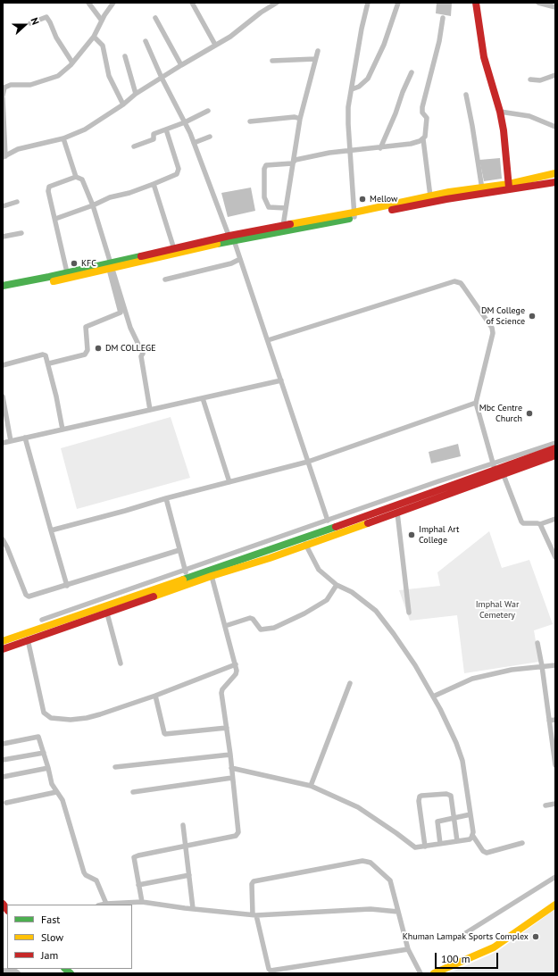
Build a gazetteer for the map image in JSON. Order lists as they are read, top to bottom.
{
  "parks": ["Imphal War Cemetery"],
  "places": [
    "Mellow",
    "KFC",
    "DM College of Science",
    "DM COLLEGE",
    "Mbc Centre Church",
    "Imphal Art College",
    "Khuman Lampak Sports Complex"
  ],
  "legend": ["Fast", "Slow", "Jam"],
  "scale_bar": "100 m",
  "north": "right"
}
